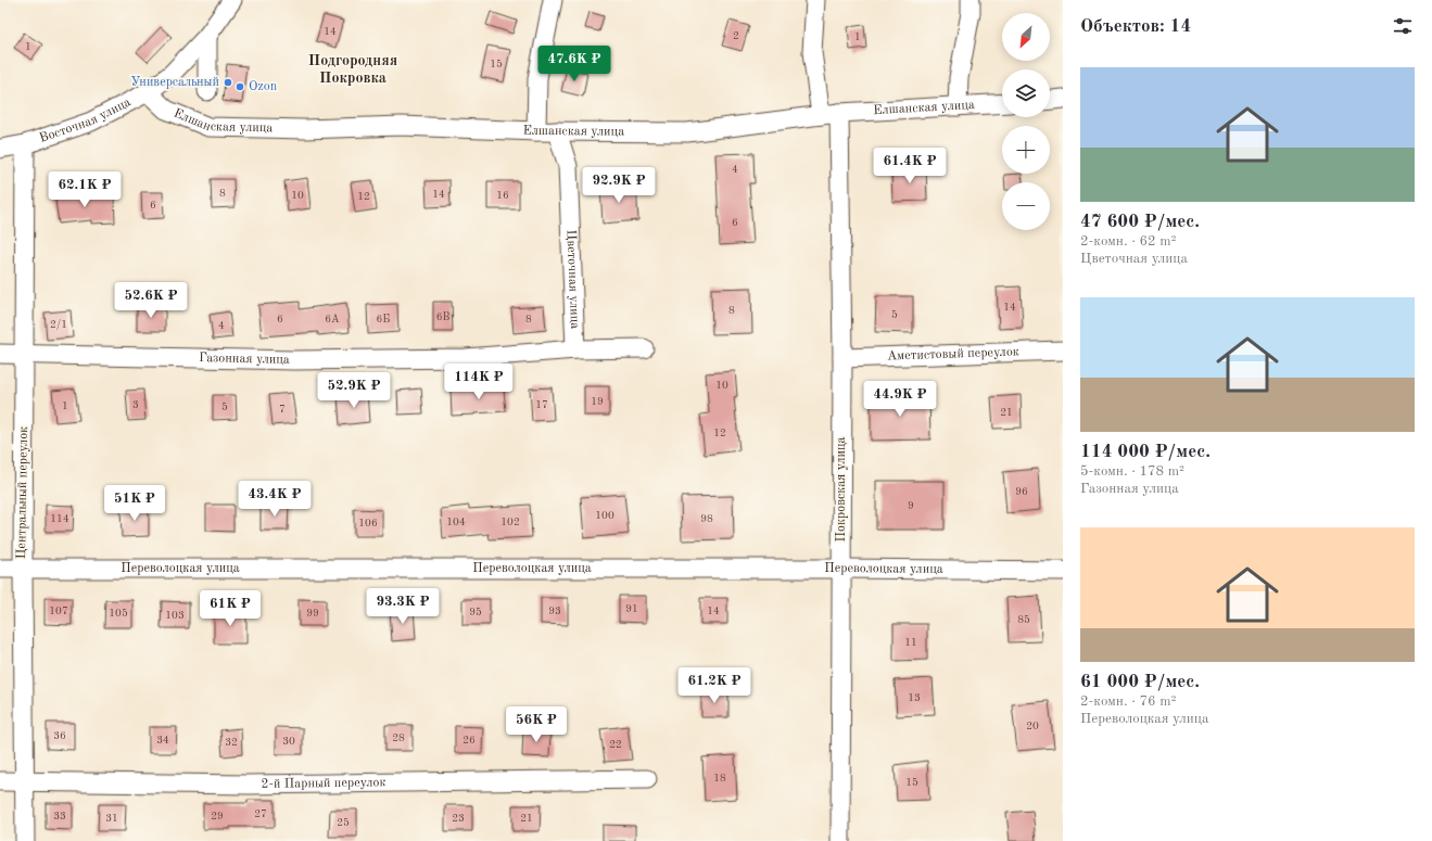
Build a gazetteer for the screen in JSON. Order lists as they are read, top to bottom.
{
  "streets": {
    "street": [
      "Елшанская улица",
      "Восточная улица",
      "Цветочная улица",
      "Аметистовый переулок",
      "Газонная улица",
      "Покровская улица",
      "Центральный переулок",
      "Переволоцкая улица",
      "2-й Парный переулок"
    ]
  },
  "crossings": [
    ["Елшанская улица", "Восточная улица"],
    ["Елшанская улица", "Цветочная улица"],
    ["Елшанская улица", "Покровская улица"],
    ["Восточная улица", "Центральный переулок"],
    ["Цветочная улица", "Газонная улица"],
    ["Аметистовый переулок", "Покровская улица"],
    ["Газонная улица", "Центральный переулок"],
    ["Покровская улица", "Переволоцкая улица"],
    ["Центральный переулок", "Переволоцкая улица"],
    ["Центральный переулок", "2-й Парный переулок"]
  ],
  "districts": ["Подгородняя Покровка"],
  "places": ["Универсальный", "Ozon"],
  "house_numbers": [
    "14",
    "2",
    "1",
    "1",
    "15",
    "4",
    "8",
    "14",
    "10",
    "16",
    "12",
    "6",
    "6",
    "14",
    "8",
    "5",
    "6В",
    "6",
    "6А",
    "6Б",
    "8",
    "2/1",
    "4",
    "10",
    "19",
    "3",
    "17",
    "1",
    "5",
    "7",
    "21",
    "12",
    "96",
    "9",
    "100",
    "114",
    "98",
    "104",
    "102",
    "106",
    "91",
    "107",
    "93",
    "14",
    "95",
    "105",
    "99",
    "103",
    "85",
    "11",
    "13",
    "20",
    "36",
    "28",
    "34",
    "26",
    "30",
    "32",
    "22",
    "18",
    "15",
    "27",
    "33",
    "29",
    "31",
    "23",
    "21",
    "25"
  ],
  "north": "bottom left",
  "page": {
    "heading": "Объектов: 14",
    "map_buttons": ["+", "−"],
    "price": [
      "47.6K ₽",
      "61.4K ₽",
      "92.9K ₽",
      "62.1K ₽",
      "52.6K ₽",
      "114K ₽",
      "52.9K ₽",
      "44.9K ₽",
      "43.4K ₽",
      "51K ₽",
      "93.3K ₽",
      "61K ₽",
      "61.2K ₽",
      "56K ₽"
    ],
    "list": [
      {
        "name": "47 600 ₽/мес.",
        "note": "2-комн. · 62 m² · Цветочная улица"
      },
      {
        "name": "114 000 ₽/мес.",
        "note": "5-комн. · 178 m² · Газонная улица"
      },
      {
        "name": "61 000 ₽/мес.",
        "note": "2-комн. · 76 m² · Переволоцкая улица"
      }
    ]
  }
}
